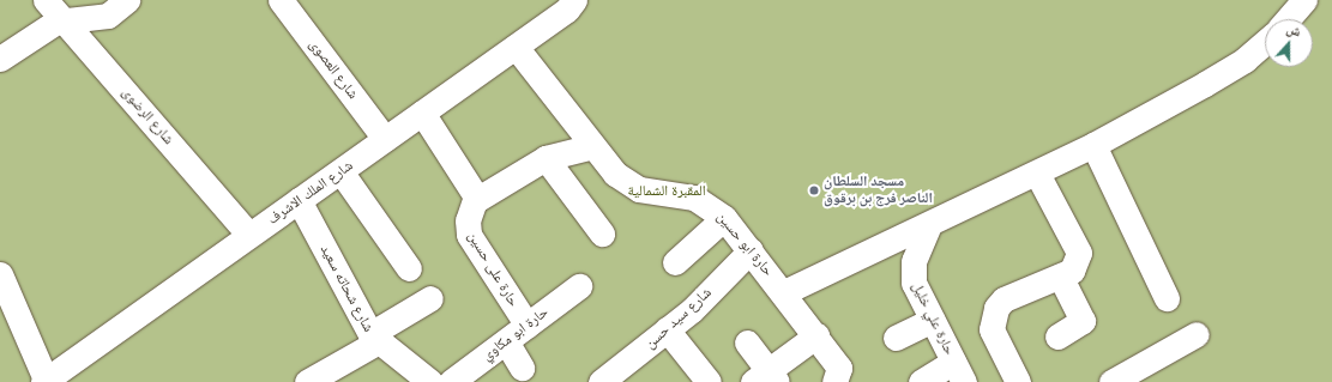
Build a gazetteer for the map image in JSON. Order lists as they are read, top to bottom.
{
  "streets": {
    "street": [
      "شارع العصوى",
      "شارع الرضوى",
      "شارع الملك الاشرف",
      "حارة ابو حسين",
      "حارة على حسين",
      "شارع شحاته سعيد",
      "شارع سيد حسن",
      "حارة علي خليل",
      "حارة ابو مكاوي"
    ]
  },
  "crossings": [
    ["شارع العصوى", "شارع الملك الاشرف"],
    ["شارع الرضوى", "شارع الملك الاشرف"],
    ["شارع الملك الاشرف", "حارة ابو حسين"],
    ["شارع الملك الاشرف", "شارع شحاته سعيد"],
    ["حارة ابو حسين", "شارع سيد حسن"],
    ["حارة على حسين", "حارة ابو مكاوي"]
  ],
  "parks": ["المقبرة الشمالية"],
  "places": ["مسجد السلطان الناصر فرج بن برقوق"],
  "north": "top"
}
